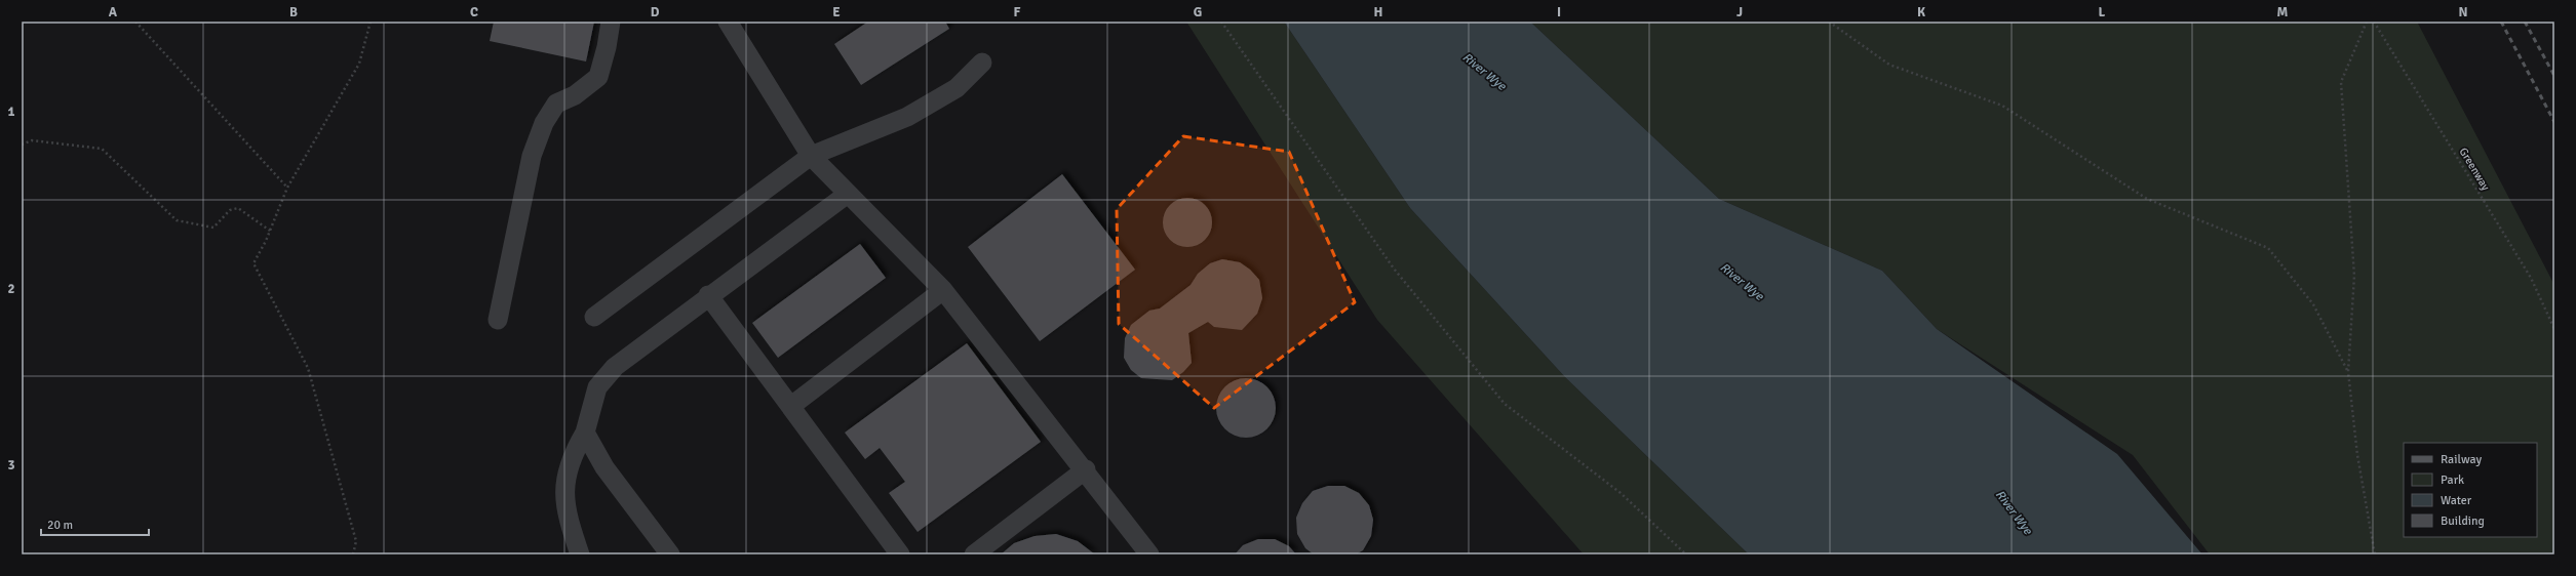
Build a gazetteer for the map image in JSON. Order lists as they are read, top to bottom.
{
  "streets": {
    "path": ["Greenway"]
  },
  "water": ["River Wye"],
  "legend": [
    "Railway",
    "Park",
    "Water",
    "Building"
  ],
  "scale_bar": "20 m",
  "grid": {
    "columns": [
      "A",
      "B",
      "C",
      "D",
      "E",
      "F",
      "G",
      "H",
      "I",
      "J",
      "K",
      "L",
      "M",
      "N"
    ],
    "rows": ["1", "2", "3"]
  }
}
